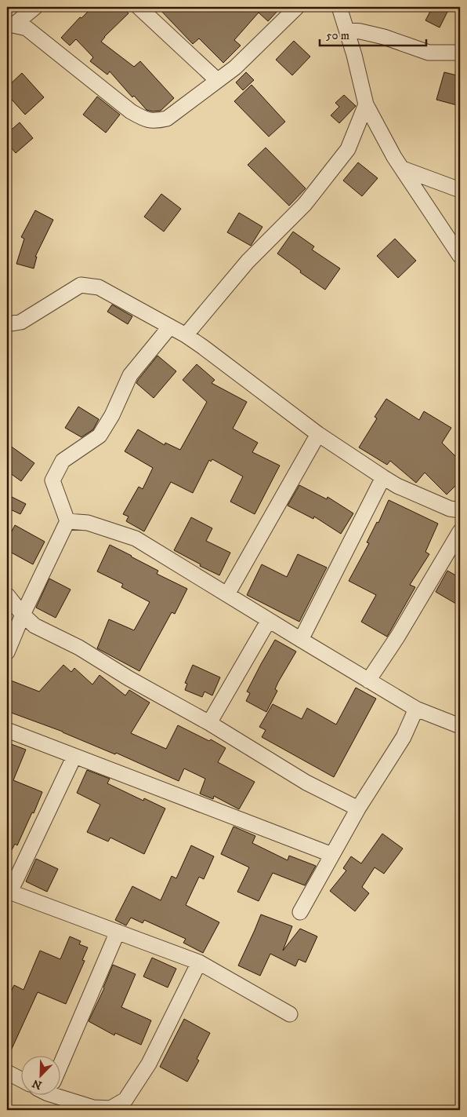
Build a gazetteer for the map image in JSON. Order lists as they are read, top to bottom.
{
  "scale_bar": "50 m",
  "north": "bottom left"
}
